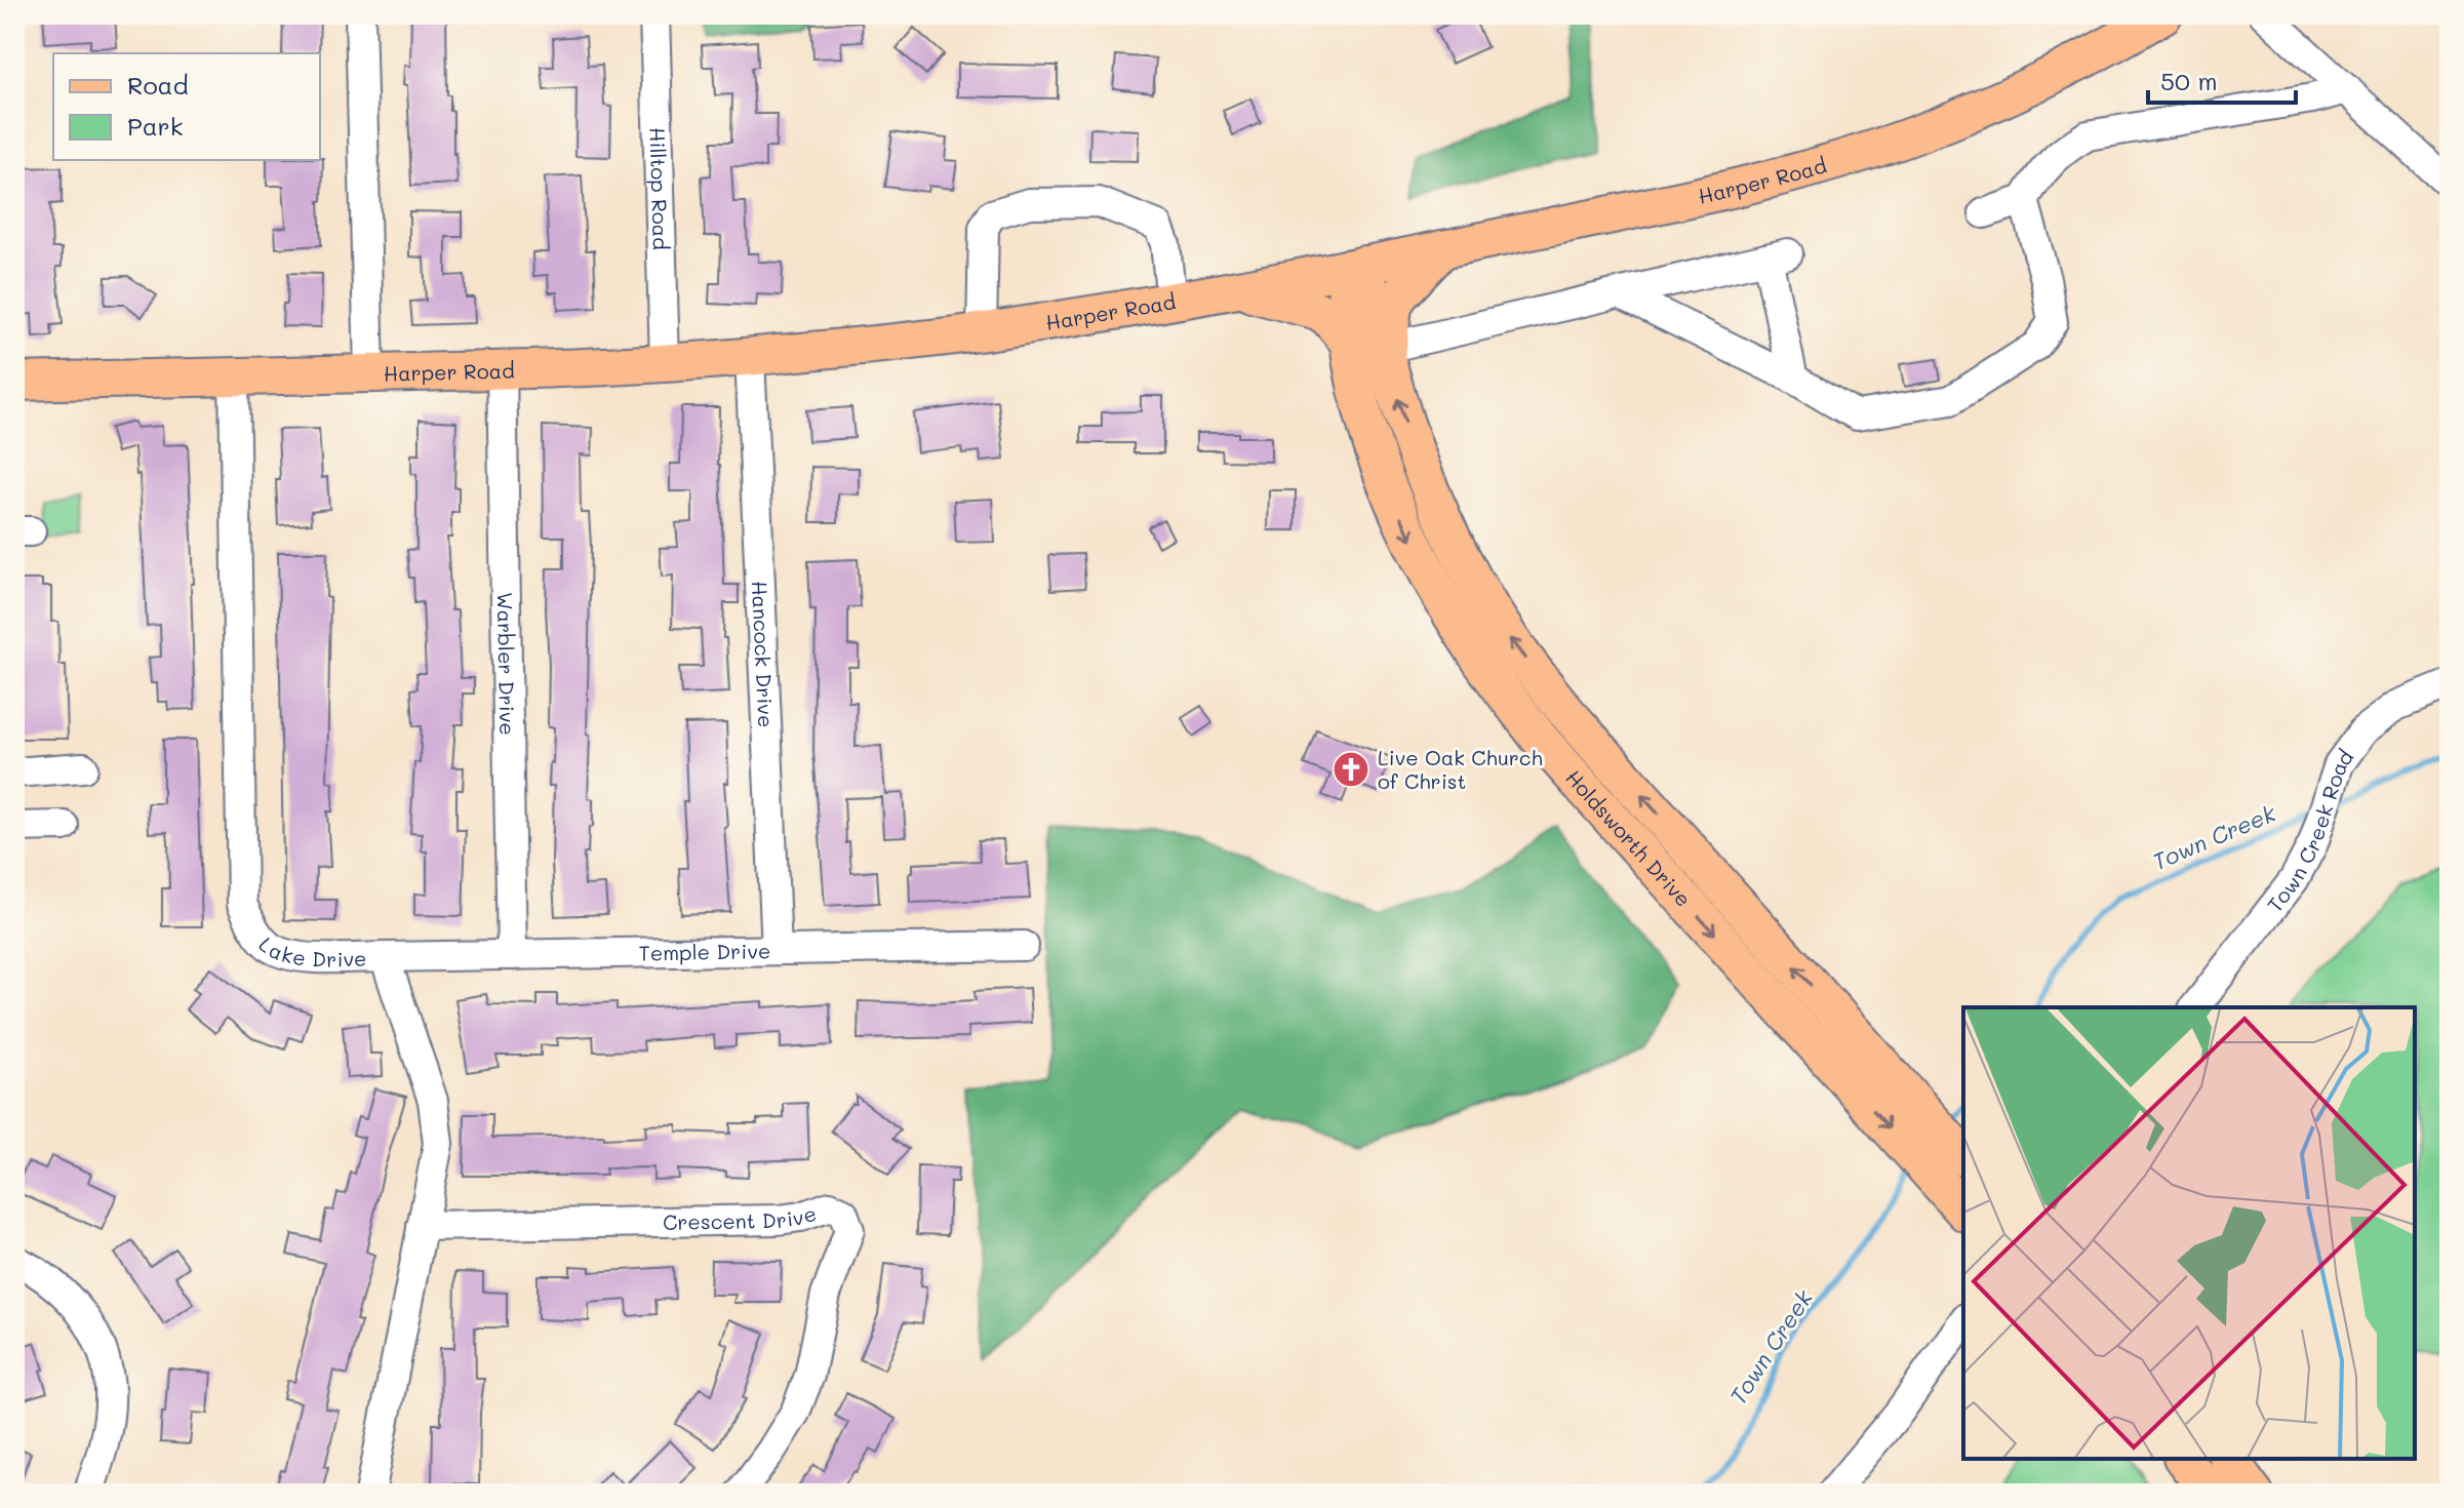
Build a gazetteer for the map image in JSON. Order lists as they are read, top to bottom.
{
  "streets": {
    "main road": ["Harper Road", "Holdsworth Drive"],
    "street": [
      "Hilltop Road",
      "Hancock Drive",
      "Warbler Drive",
      "Town Creek Road",
      "Lake Drive",
      "Temple Drive",
      "Crescent Drive"
    ]
  },
  "crossings": [
    ["Harper Road", "Hilltop Road"],
    ["Harper Road", "Hancock Drive"],
    ["Harper Road", "Warbler Drive"],
    ["Harper Road", "Holdsworth Drive"],
    ["Harper Road", "Lake Drive"],
    ["Hancock Drive", "Temple Drive"],
    ["Warbler Drive", "Temple Drive"],
    ["Lake Drive", "Temple Drive"],
    ["Lake Drive", "Crescent Drive"]
  ],
  "water": ["Town Creek"],
  "places": {
    "church": ["Live Oak Church of Christ"]
  },
  "legend": ["Road", "Park"],
  "scale_bar": "50 m"
}
